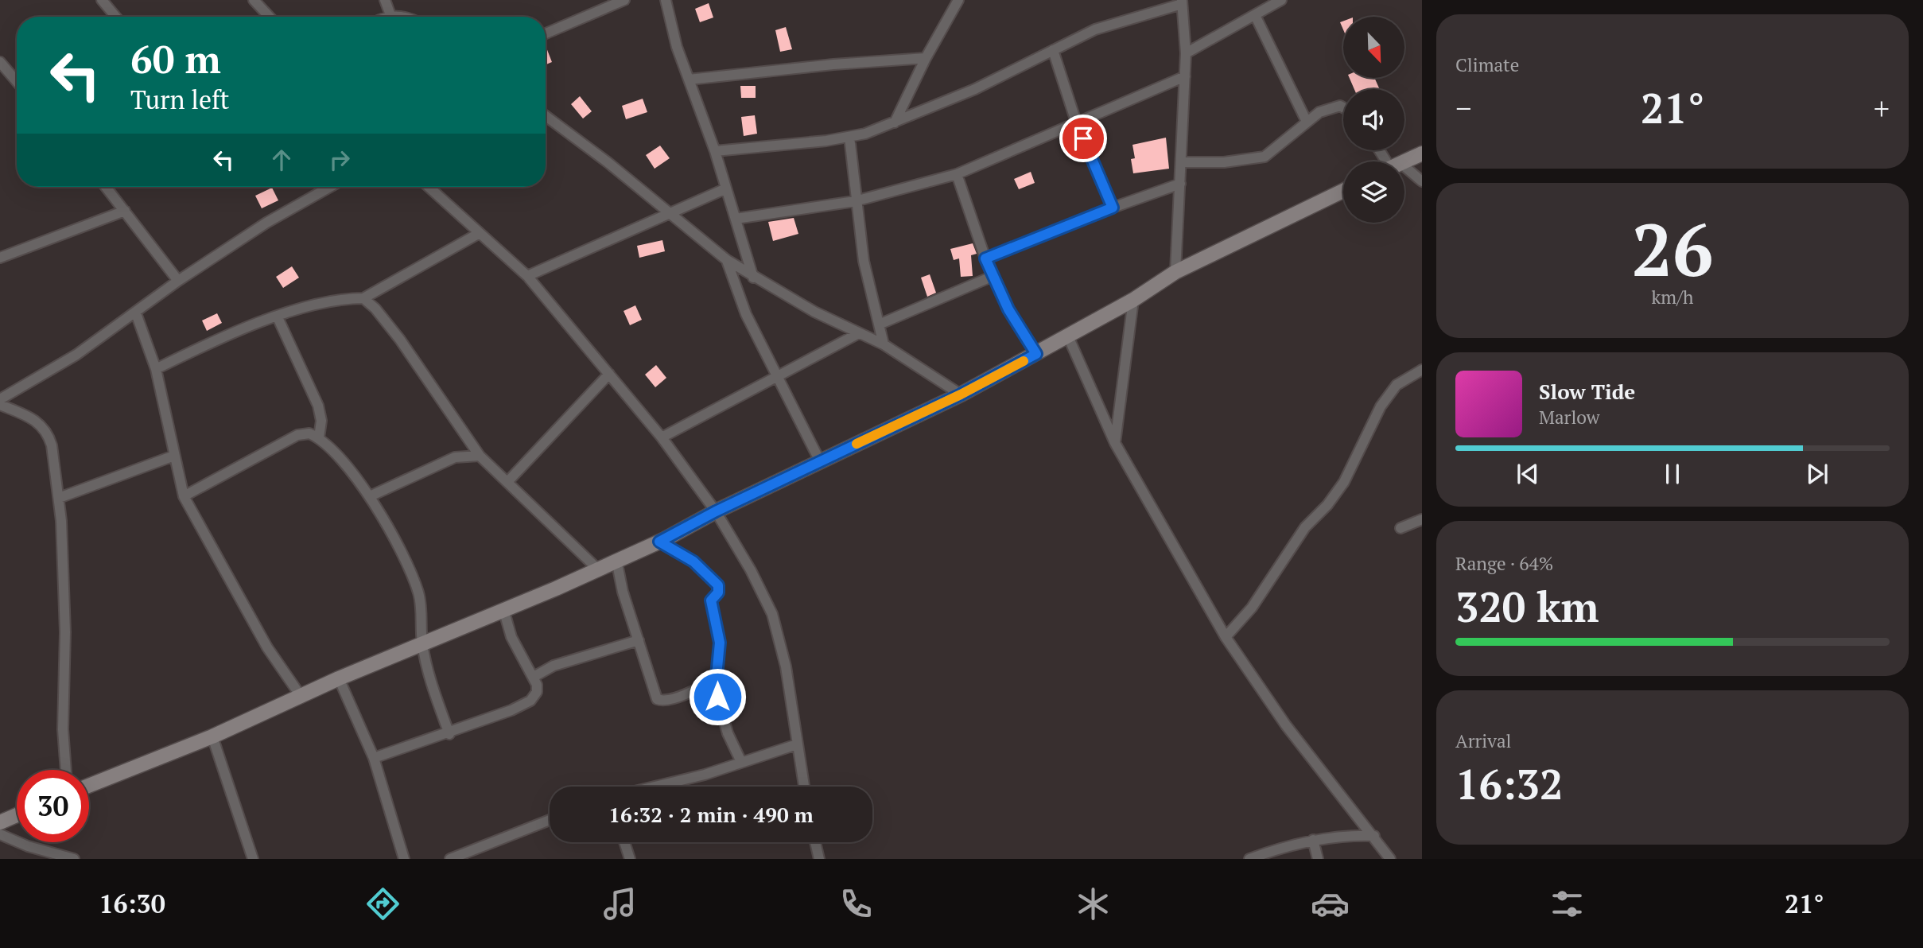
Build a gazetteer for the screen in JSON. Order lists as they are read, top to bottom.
{
  "north": "bottom right",
  "page": {
    "tile": [
      "Climate",
      ["26", "km/h"],
      ["Range · 64%", "320 km"],
      ["Arrival", "16:32"]
    ],
    "turn": ["60 m", "Turn left"],
    "heat": ["−", "21°", "+"],
    "song": ["Slow Tide", "Marlow"],
    "limit": "30",
    "trip": "16:32 · 2 min · 490 m",
    "tabs": ["16:30", "21°"]
  }
}
